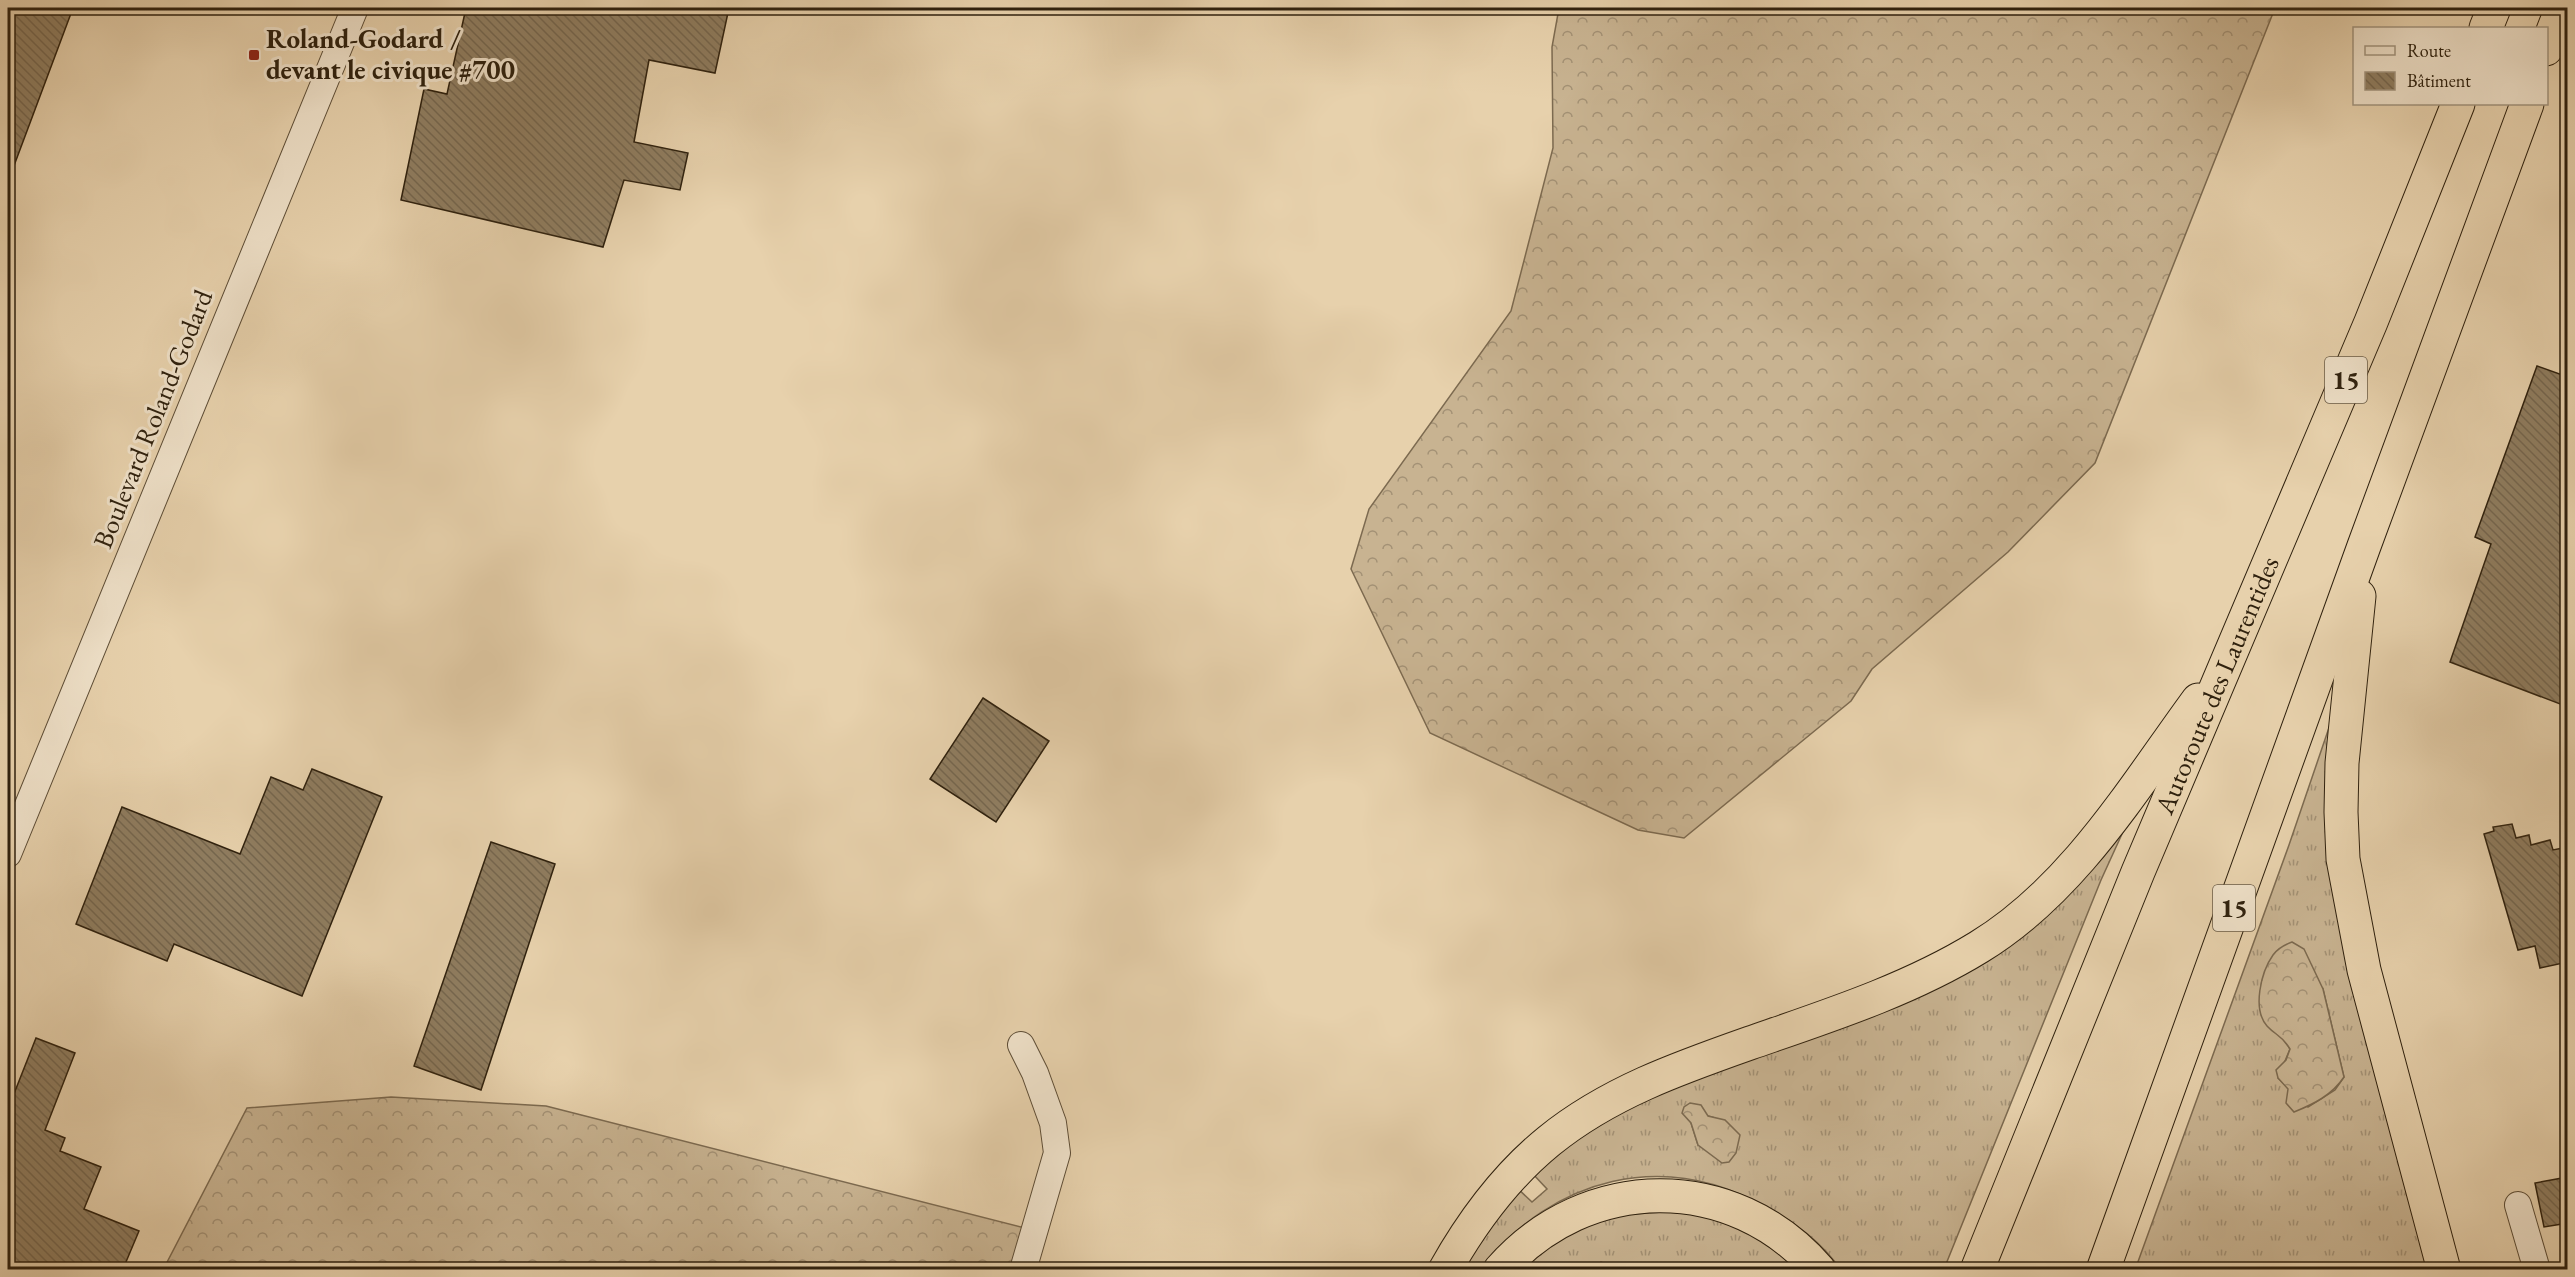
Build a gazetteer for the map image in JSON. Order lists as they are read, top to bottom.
{
  "streets": {
    "highway": ["15", "Autoroute des Laurentides"],
    "street": ["Boulevard Roland-Godard"]
  },
  "places": {
    "transit": ["Roland-Godard / devant le civique #700"]
  },
  "legend": ["Route", "Bâtiment"]
}
